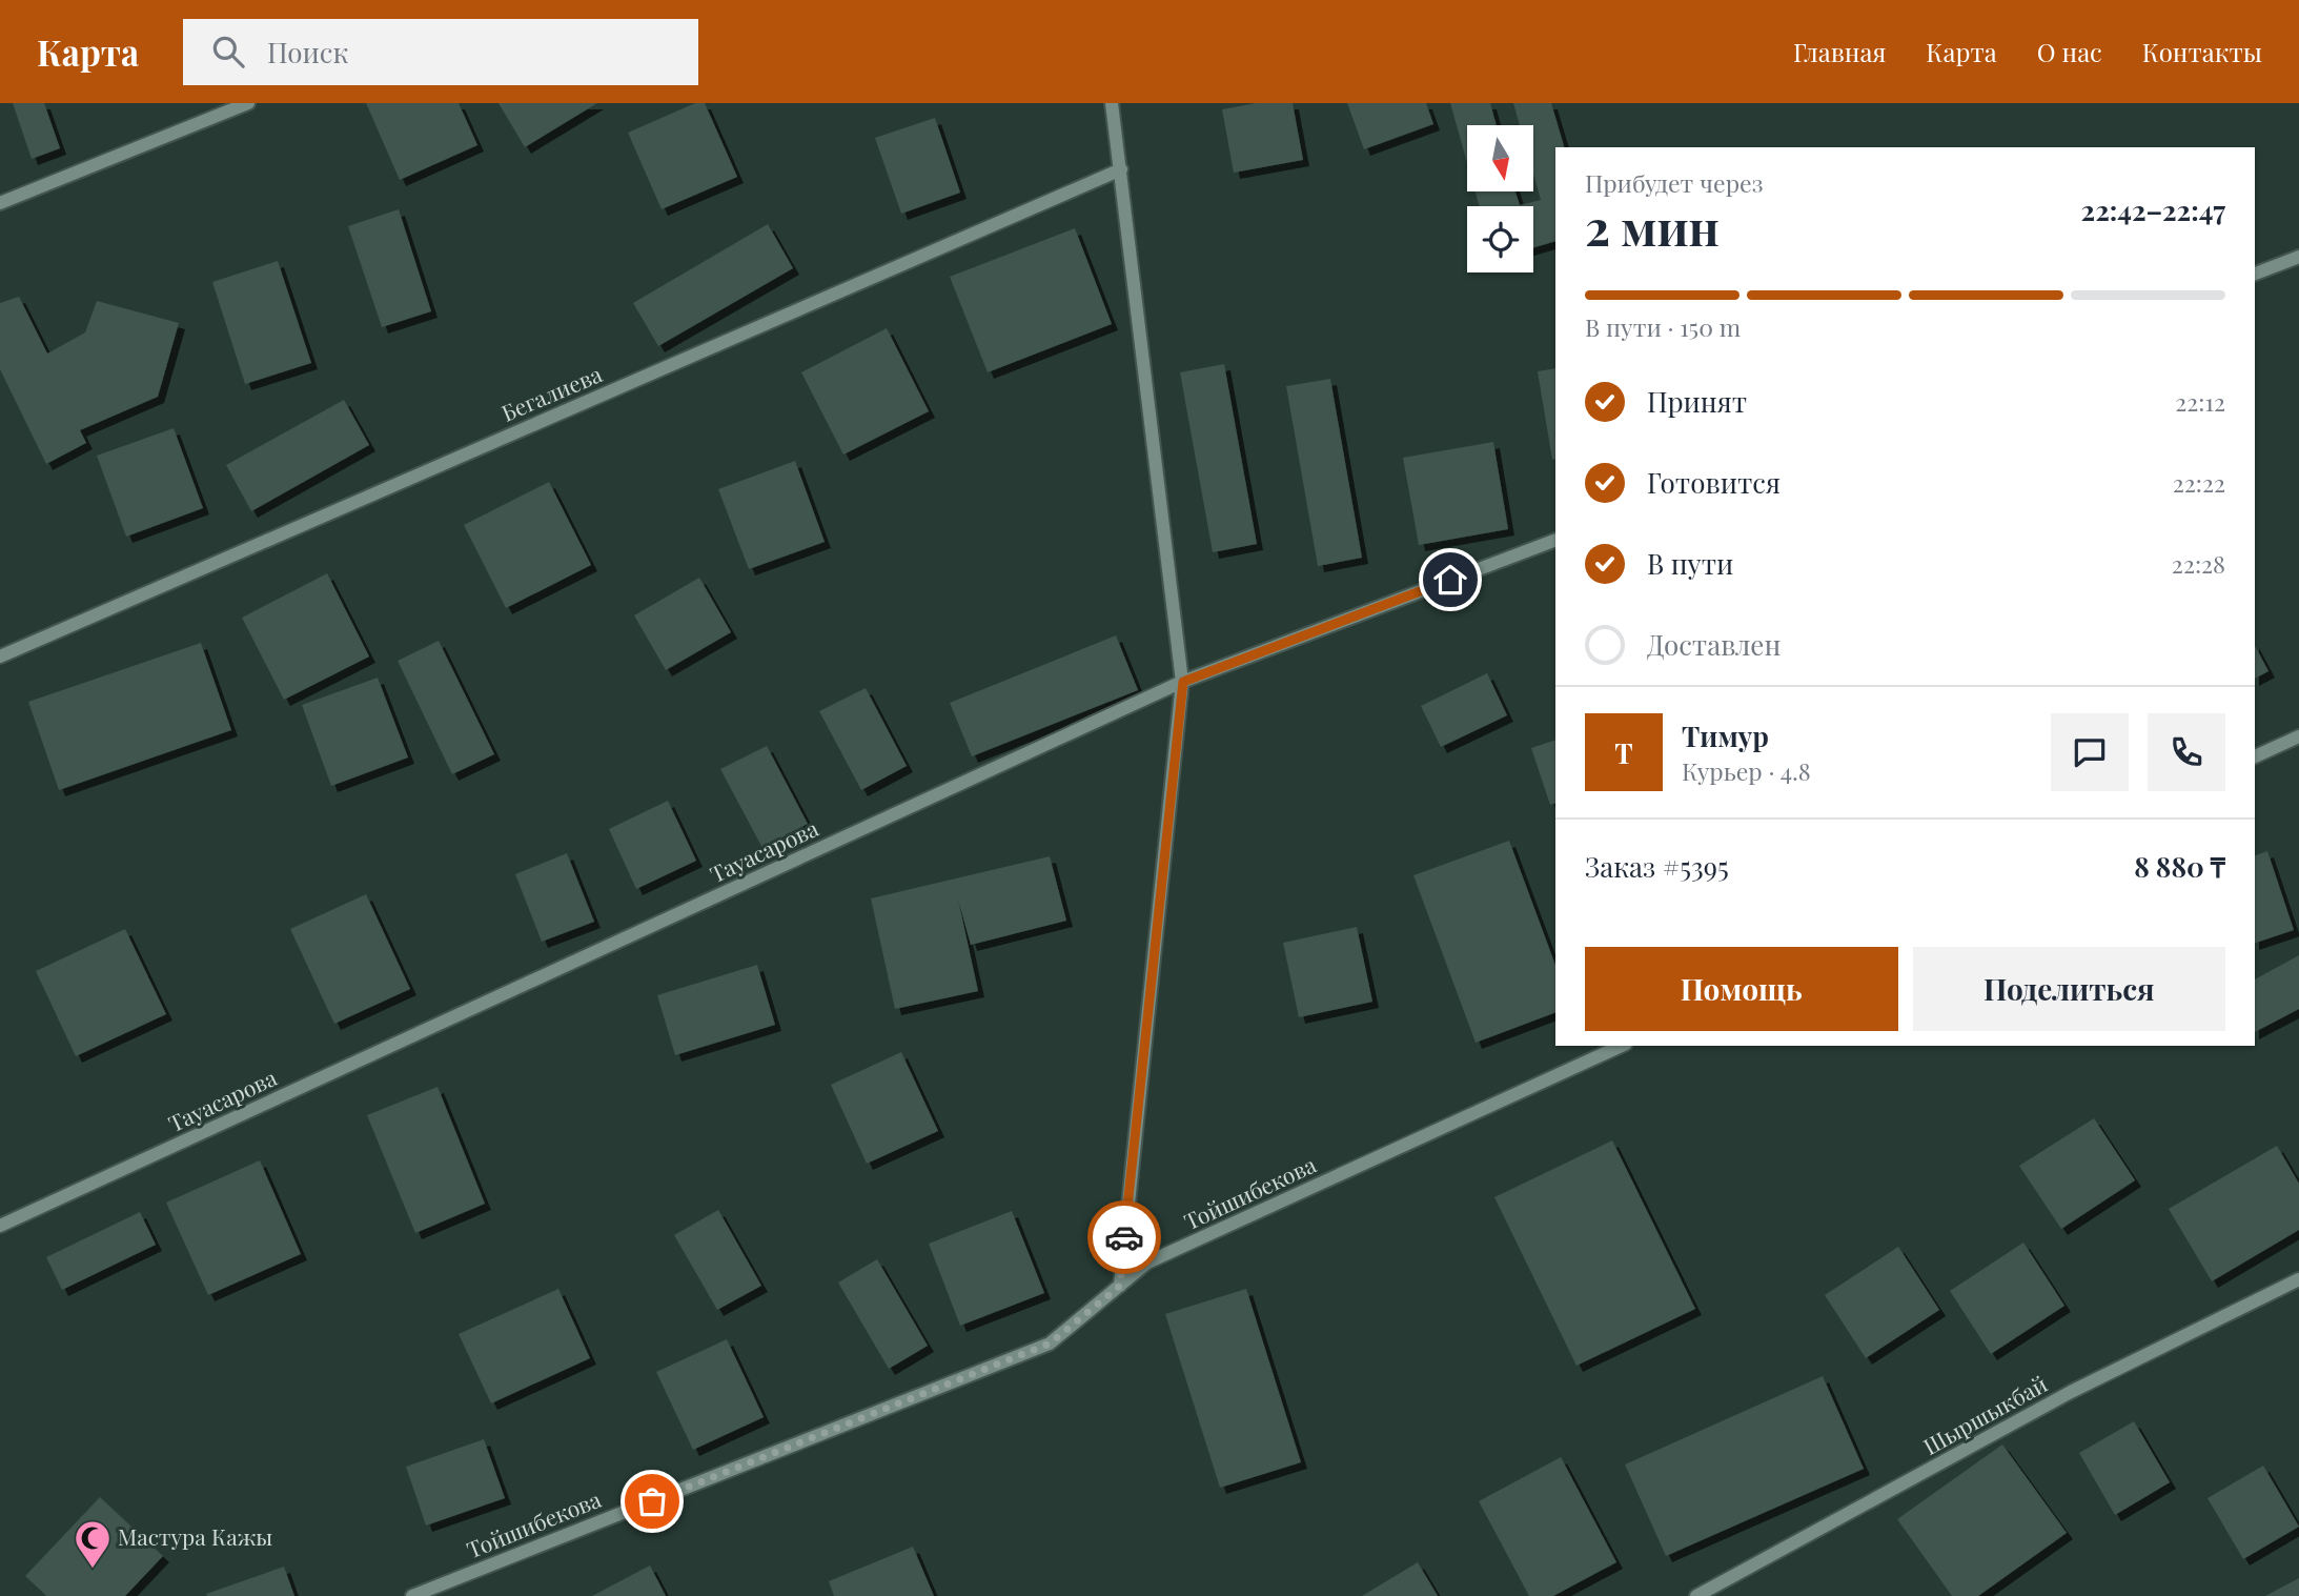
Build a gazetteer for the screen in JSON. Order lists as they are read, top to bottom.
{
  "streets": {
    "street": [
      "Бегалиева",
      "Тауасарова",
      "Тойшибекова",
      "Шыршыкбай"
    ]
  },
  "places": {
    "mosque": ["Мастура Кажы"]
  },
  "north": "bottom",
  "page": {
    "header": "Карта",
    "search": "Поиск",
    "nav": [
      "Главная",
      "Карта",
      "О нас",
      "Контакты"
    ],
    "heading": ["2 мин", "Прибудет через", "22:42–22:47"],
    "panel": [
      "Тимур",
      "Курьер · 4.8",
      "Заказ #5395",
      "8 880 ₸"
    ],
    "bar": "В пути · 150 m",
    "list": [
      ["Принят", "22:12"],
      ["Готовится", "22:22"],
      ["В пути", "22:28"],
      "Доставлен"
    ],
    "round": "Т",
    "buttons": ["Помощь", "Поделиться"]
  }
}
